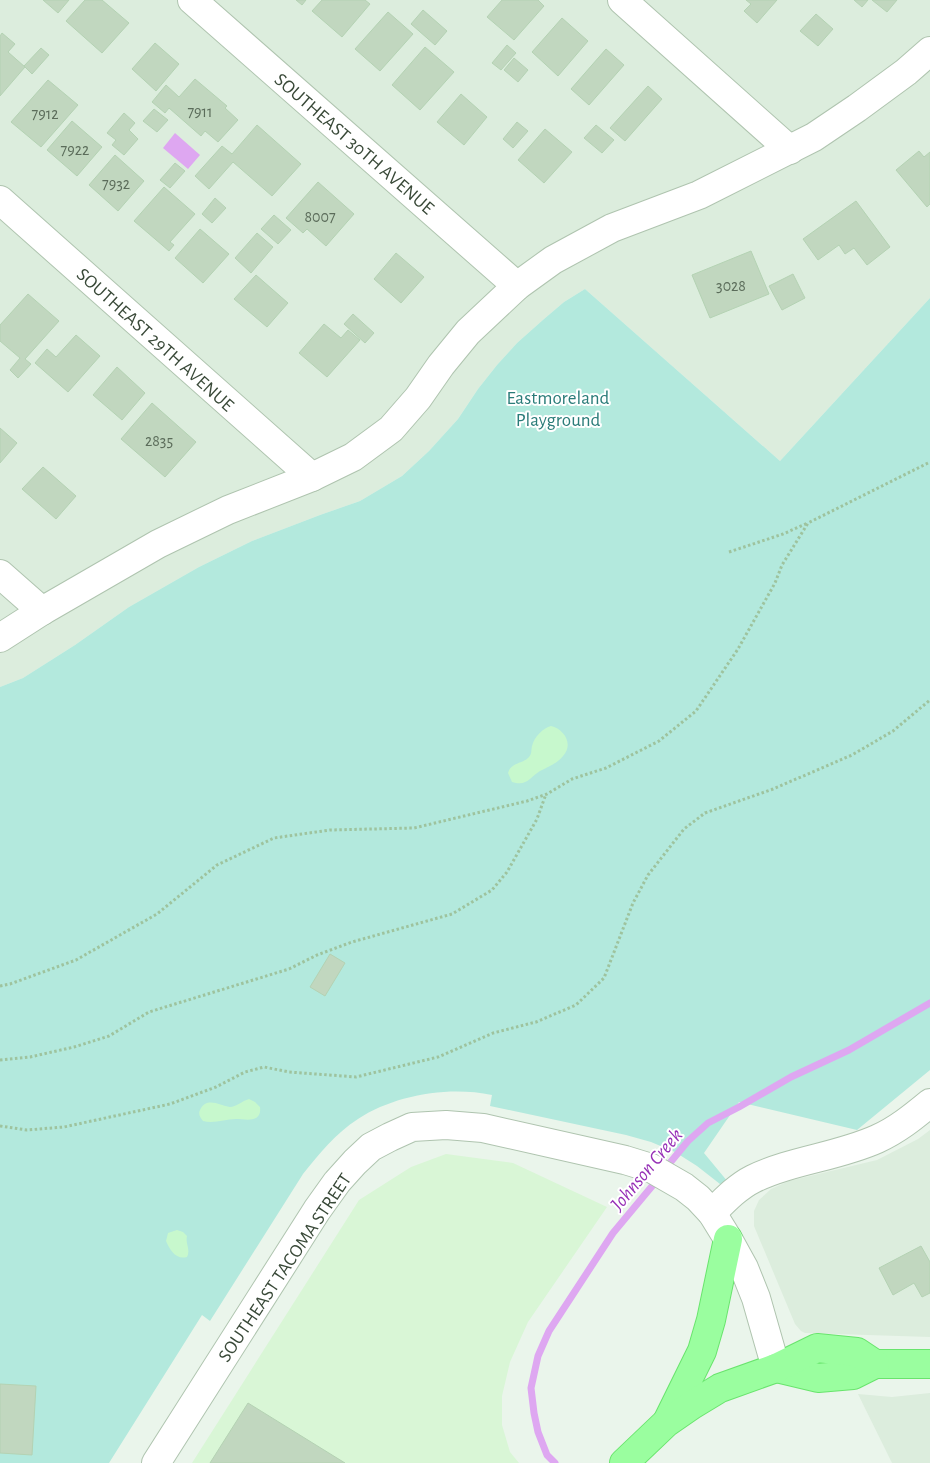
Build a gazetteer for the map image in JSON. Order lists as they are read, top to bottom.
{
  "streets": {
    "street": ["SOUTHEAST 30TH AVENUE", "SOUTHEAST 29TH AVENUE", "SOUTHEAST TACOMA STREET"]
  },
  "water": ["Johnson Creek"],
  "parks": ["Eastmoreland Playground"],
  "house_numbers": [
    "7911",
    "7912",
    "7922",
    "7932",
    "8007",
    "3028",
    "2835"
  ]
}
